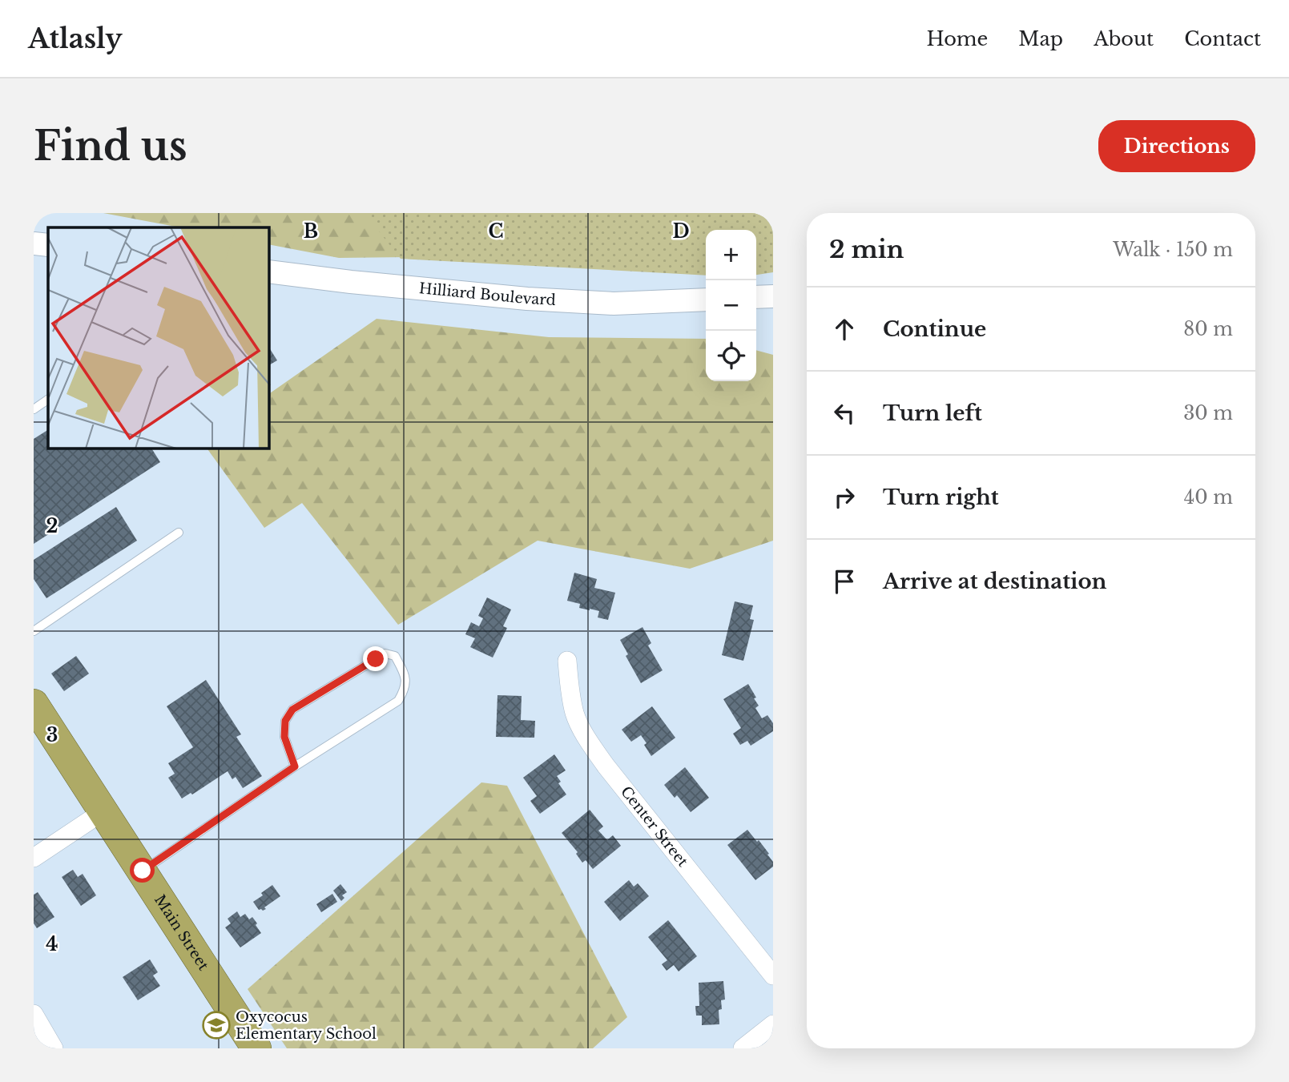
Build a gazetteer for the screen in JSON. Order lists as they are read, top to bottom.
{
  "streets": {
    "highway": ["Main Street"],
    "street": ["Hilliard Boulevard", "Center Street"]
  },
  "places": {
    "school or university": ["Oxycocus Elementary School"]
  },
  "page": {
    "header": "Atlasly",
    "nav": [
      "Home",
      "Map",
      "About",
      "Contact"
    ],
    "buttons": "Directions",
    "title": "Find us",
    "heading": ["2 min", "Walk · 150 m"],
    "map_buttons": ["+", "−"],
    "list": [
      ["Continue", "80 m"],
      ["Turn left", "30 m"],
      ["Turn right", "40 m"],
      "Arrive at destination"
    ]
  },
  "grid": {
    "columns": ["B", "C", "D"],
    "rows": ["2", "3", "4"]
  }
}
